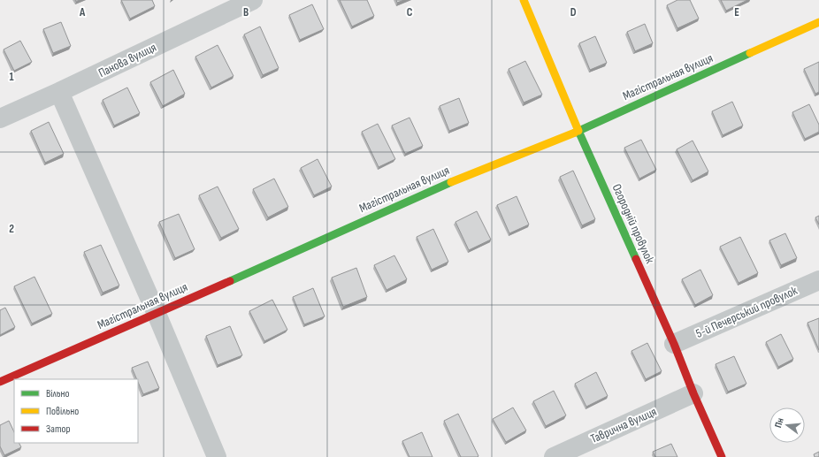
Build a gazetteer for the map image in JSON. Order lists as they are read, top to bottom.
{
  "streets": {
    "street": [
      "Панова вулиця",
      "Магістральная вулиця",
      "Огородній провулок",
      "5-й Печерський провулок",
      "Таврична вулиця"
    ]
  },
  "crossings": [
    ["Магістральная вулиця", "Огородній провулок"],
    ["Огородній провулок", "5-й Печерський провулок"],
    ["Огородній провулок", "Таврична вулиця"]
  ],
  "legend": ["Вільно", "Повільно", "Затор"],
  "north": "left",
  "grid": {
    "columns": [
      "A",
      "B",
      "C",
      "D",
      "E"
    ],
    "rows": ["1", "2"]
  }
}
